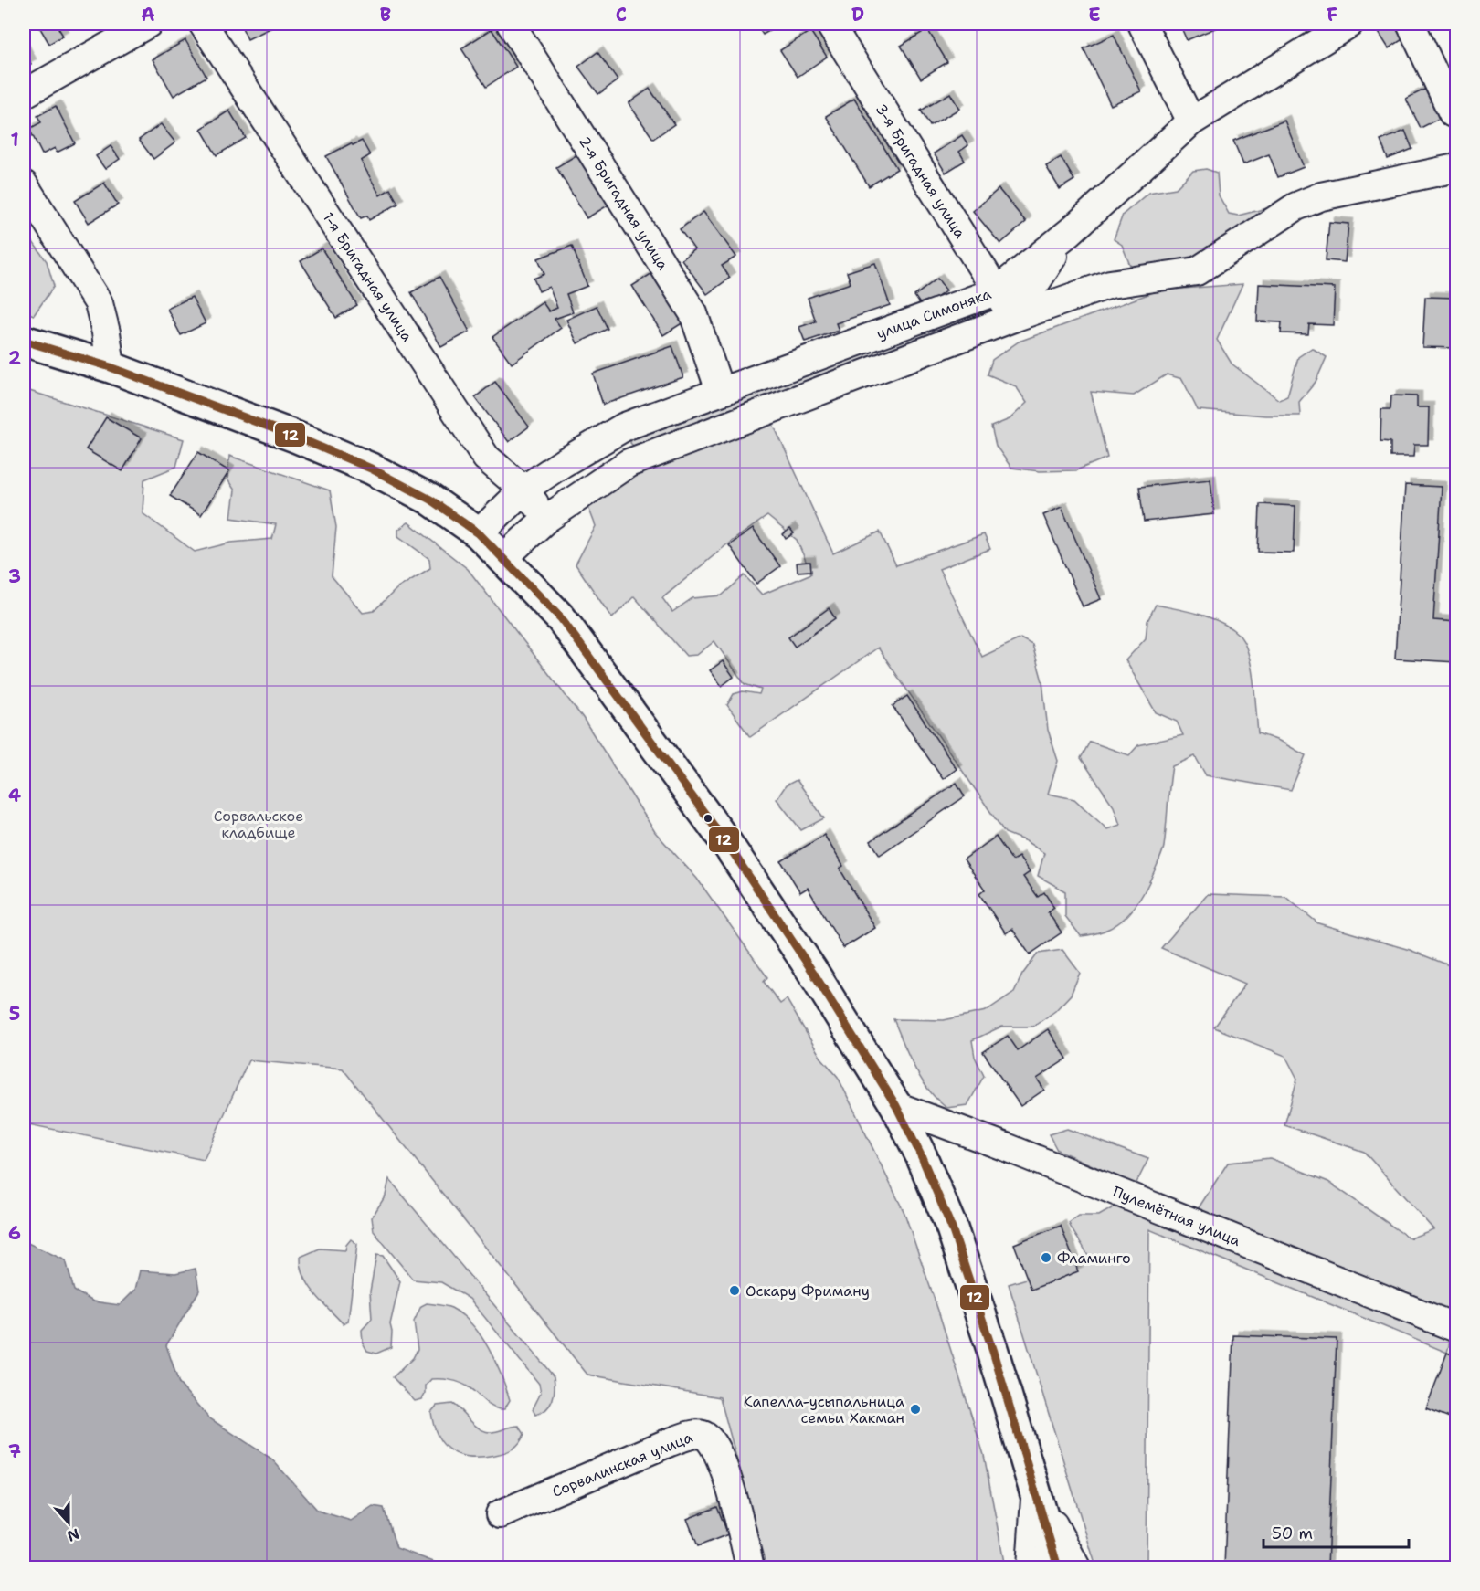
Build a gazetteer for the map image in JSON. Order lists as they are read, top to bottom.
{
  "streets": {
    "street": [
      "3-я Бригадная улица",
      "2-я Бригадная улица",
      "1-я Бригадная улица",
      "улица Симоняка",
      "Пулемётная улица",
      "Сорвалинская улица"
    ]
  },
  "crossings": [
    ["3-я Бригадная улица", "улица Симоняка"],
    ["2-я Бригадная улица", "улица Симоняка"],
    ["1-я Бригадная улица", "улица Симоняка"]
  ],
  "parks": ["Сорвальское кладбище"],
  "places": ["Фламинго", "Оскару Фриману", "Капелла-усыпальница семьи Хакман"],
  "lines": ["transit line 12"],
  "scale_bar": "50 m",
  "north": "bottom",
  "grid": {
    "columns": [
      "A",
      "B",
      "C",
      "D",
      "E",
      "F"
    ],
    "rows": [
      "1",
      "2",
      "3",
      "4",
      "5",
      "6",
      "7"
    ]
  }
}
